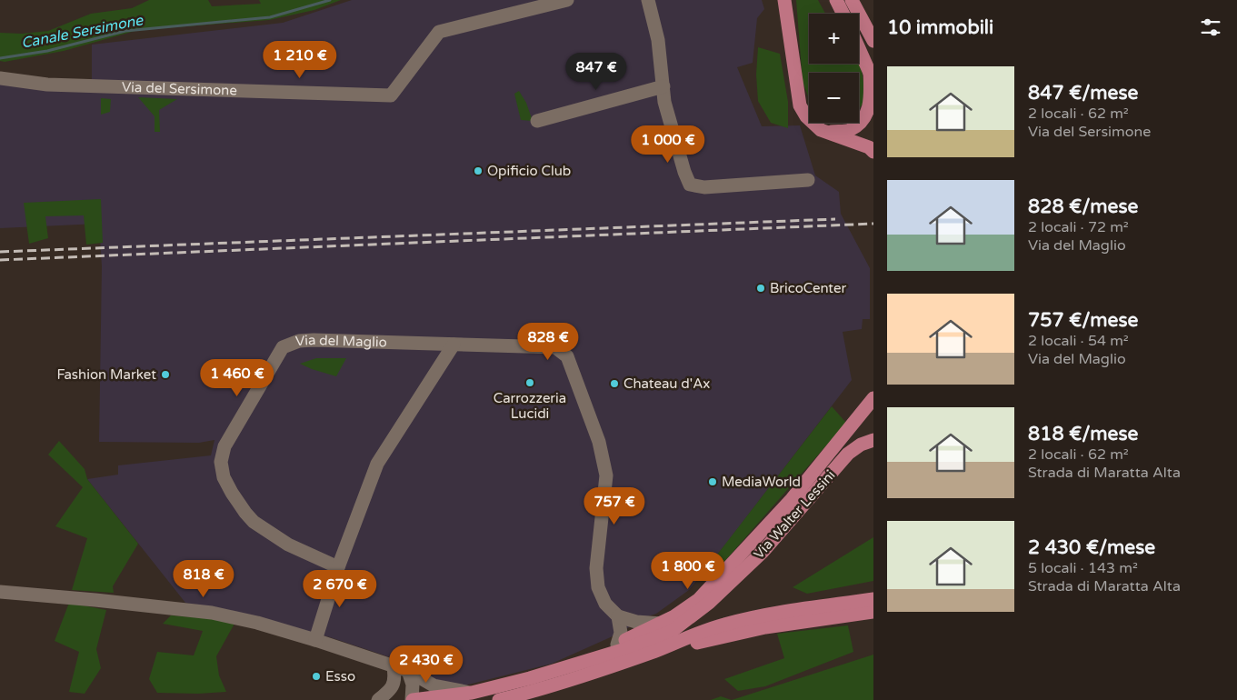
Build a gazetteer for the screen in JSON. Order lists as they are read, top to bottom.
{
  "streets": {
    "main road": ["Via Walter Lessini"],
    "street": ["Via del Sersimone", "Via del Maglio"]
  },
  "water": ["Canale Sersimone"],
  "places": [
    "Opificio Club",
    "BricoCenter",
    "Fashion Market",
    "Carrozzeria Lucidi",
    "Chateau d'Ax",
    "MediaWorld",
    "Esso"
  ],
  "page": {
    "heading": "10 immobili",
    "map_buttons": ["+", "−"],
    "price": [
      "1 210 €",
      "847 €",
      "1 000 €",
      "828 €",
      "1 460 €",
      "757 €",
      "1 800 €",
      "818 €",
      "2 670 €",
      "2 430 €"
    ],
    "list": [
      {
        "name": "847 €/mese",
        "note": "2 locali · 62 m² · Via del Sersimone"
      },
      {
        "name": "828 €/mese",
        "note": "2 locali · 72 m² · Via del Maglio"
      },
      {
        "name": "757 €/mese",
        "note": "2 locali · 54 m² · Via del Maglio"
      },
      {
        "name": "818 €/mese",
        "note": "2 locali · 62 m² · Strada di Maratta Alta"
      },
      {
        "name": "2 430 €/mese",
        "note": "5 locali · 143 m² · Strada di Maratta Alta"
      }
    ]
  }
}
